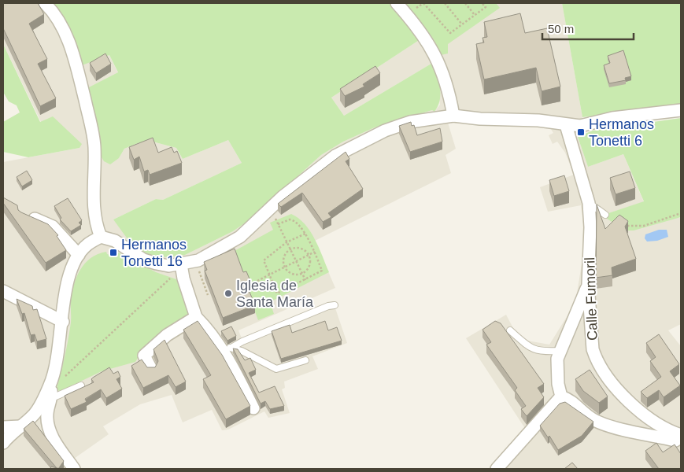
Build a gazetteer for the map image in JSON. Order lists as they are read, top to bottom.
{
  "streets": {
    "street": ["Calle Fumoril"]
  },
  "places": {
    "transit": ["Hermanos Tonetti 6", "Hermanos Tonetti 16"],
    "other": ["Iglesia de Santa María"]
  },
  "scale_bar": "50 m"
}
